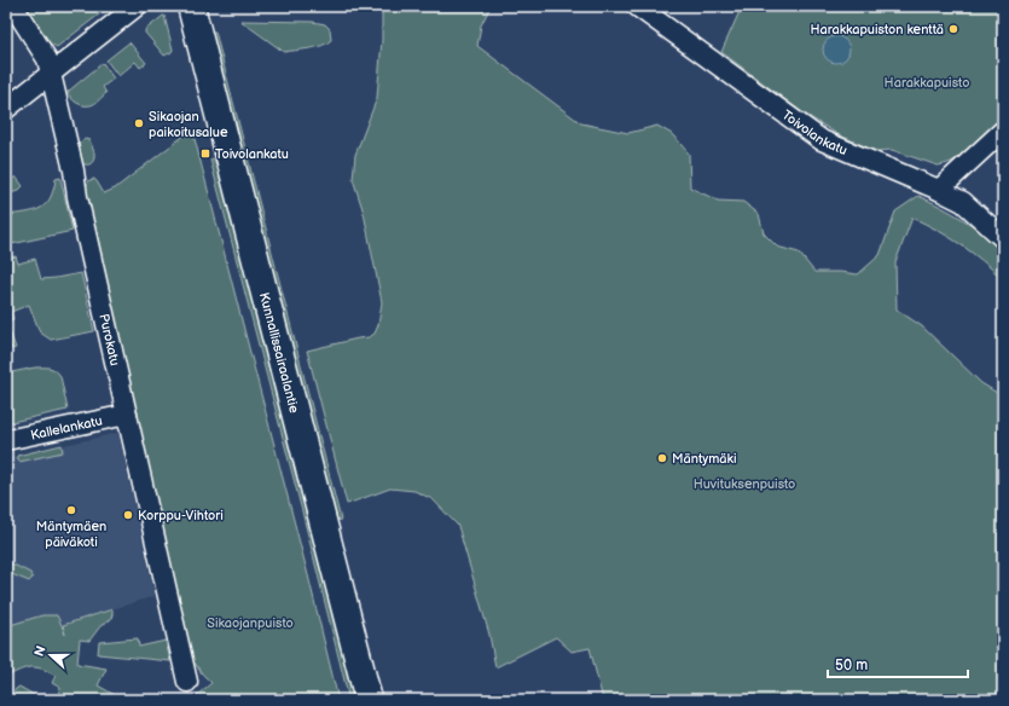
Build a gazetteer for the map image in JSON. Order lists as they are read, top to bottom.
{
  "streets": {
    "street": [
      "Toivolankatu",
      "Purokatu",
      "Kunnallissairaalantie",
      "Kallelankatu"
    ]
  },
  "crossings": [
    ["Purokatu", "Kallelankatu"]
  ],
  "parks": ["Harakkapuisto", "Huvituksenpuisto", "Sikaojanpuisto"],
  "places": {
    "other": [
      "Harakkapuiston kenttä",
      "Sikaojan paikoitusalue",
      "Mäntymäki",
      "Mäntymäen päiväkoti",
      "Korppu-Vihtori"
    ],
    "transit": ["Toivolankatu"]
  },
  "scale_bar": "50 m",
  "north": "left"
}
